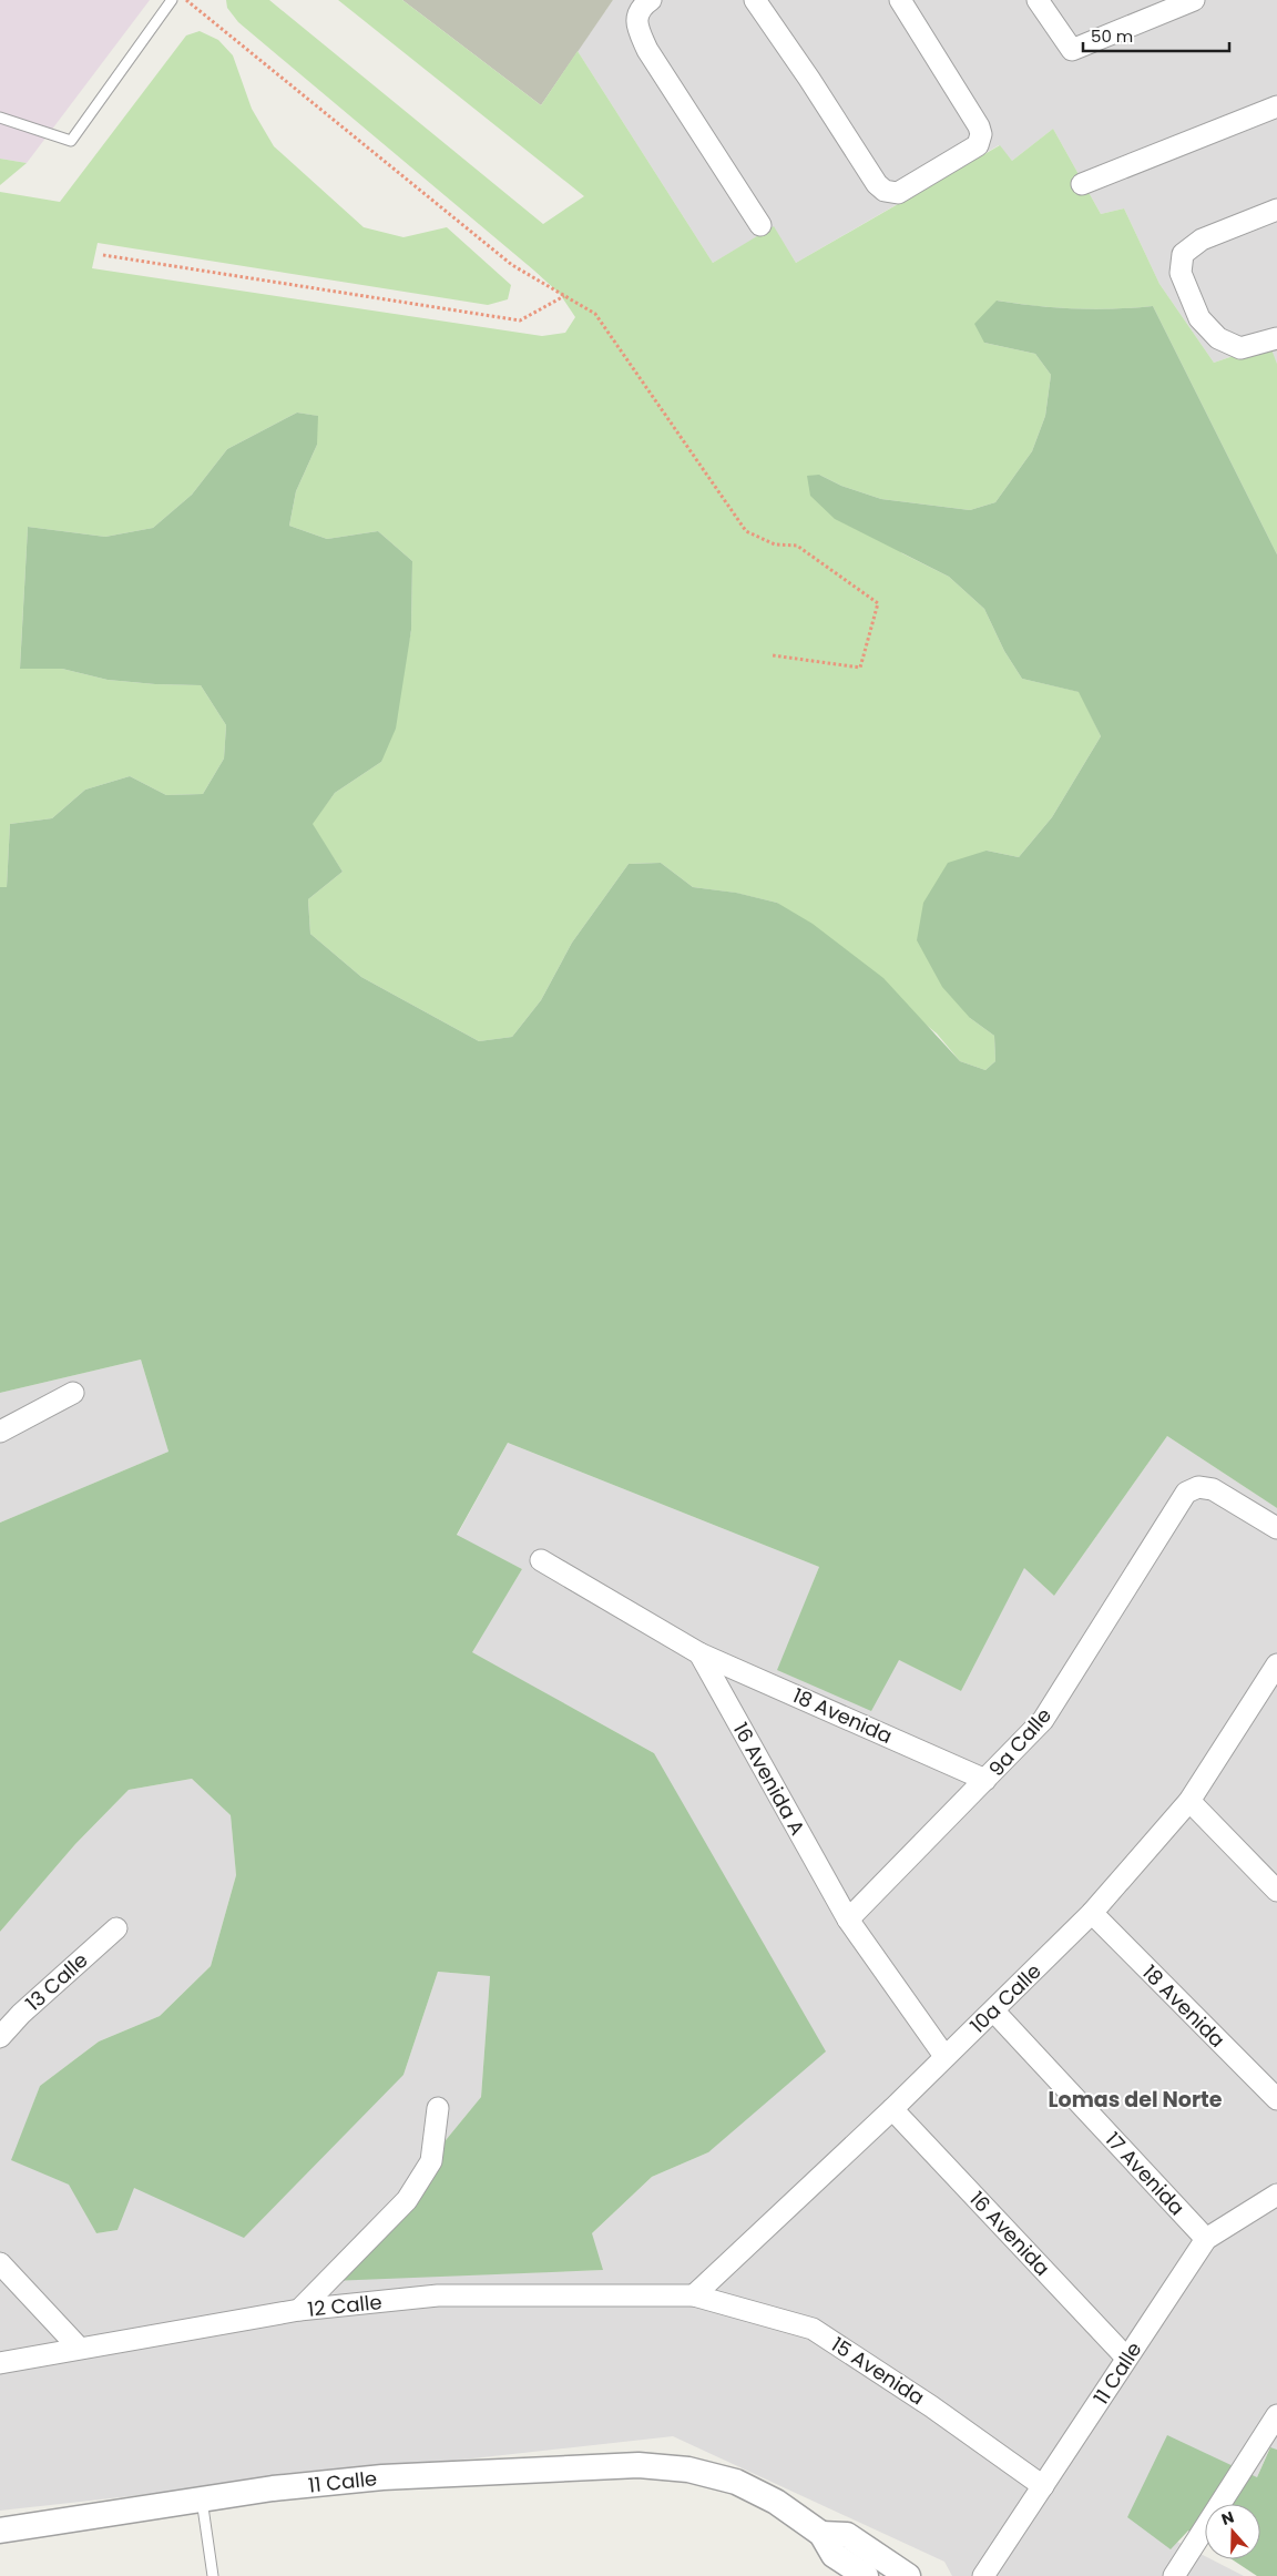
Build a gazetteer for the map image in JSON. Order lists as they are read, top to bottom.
{
  "streets": {
    "street": [
      "18 Avenida",
      "9a Calle",
      "16 Avenida A",
      "13 Calle",
      "10a Calle",
      "17 Avenida",
      "16 Avenida",
      "12 Calle",
      "15 Avenida",
      "11 Calle"
    ]
  },
  "crossings": [
    ["18 Avenida", "9a Calle"],
    ["18 Avenida", "16 Avenida A"],
    ["18 Avenida", "10a Calle"],
    ["9a Calle", "16 Avenida A"],
    ["16 Avenida A", "10a Calle"],
    ["10a Calle", "17 Avenida"],
    ["10a Calle", "16 Avenida"],
    ["10a Calle", "12 Calle"],
    ["10a Calle", "15 Avenida"],
    ["17 Avenida", "11 Calle"],
    ["16 Avenida", "11 Calle"],
    ["12 Calle", "15 Avenida"],
    ["15 Avenida", "11 Calle"]
  ],
  "districts": ["Lomas del Norte"],
  "scale_bar": "50 m",
  "north": "top"
}
